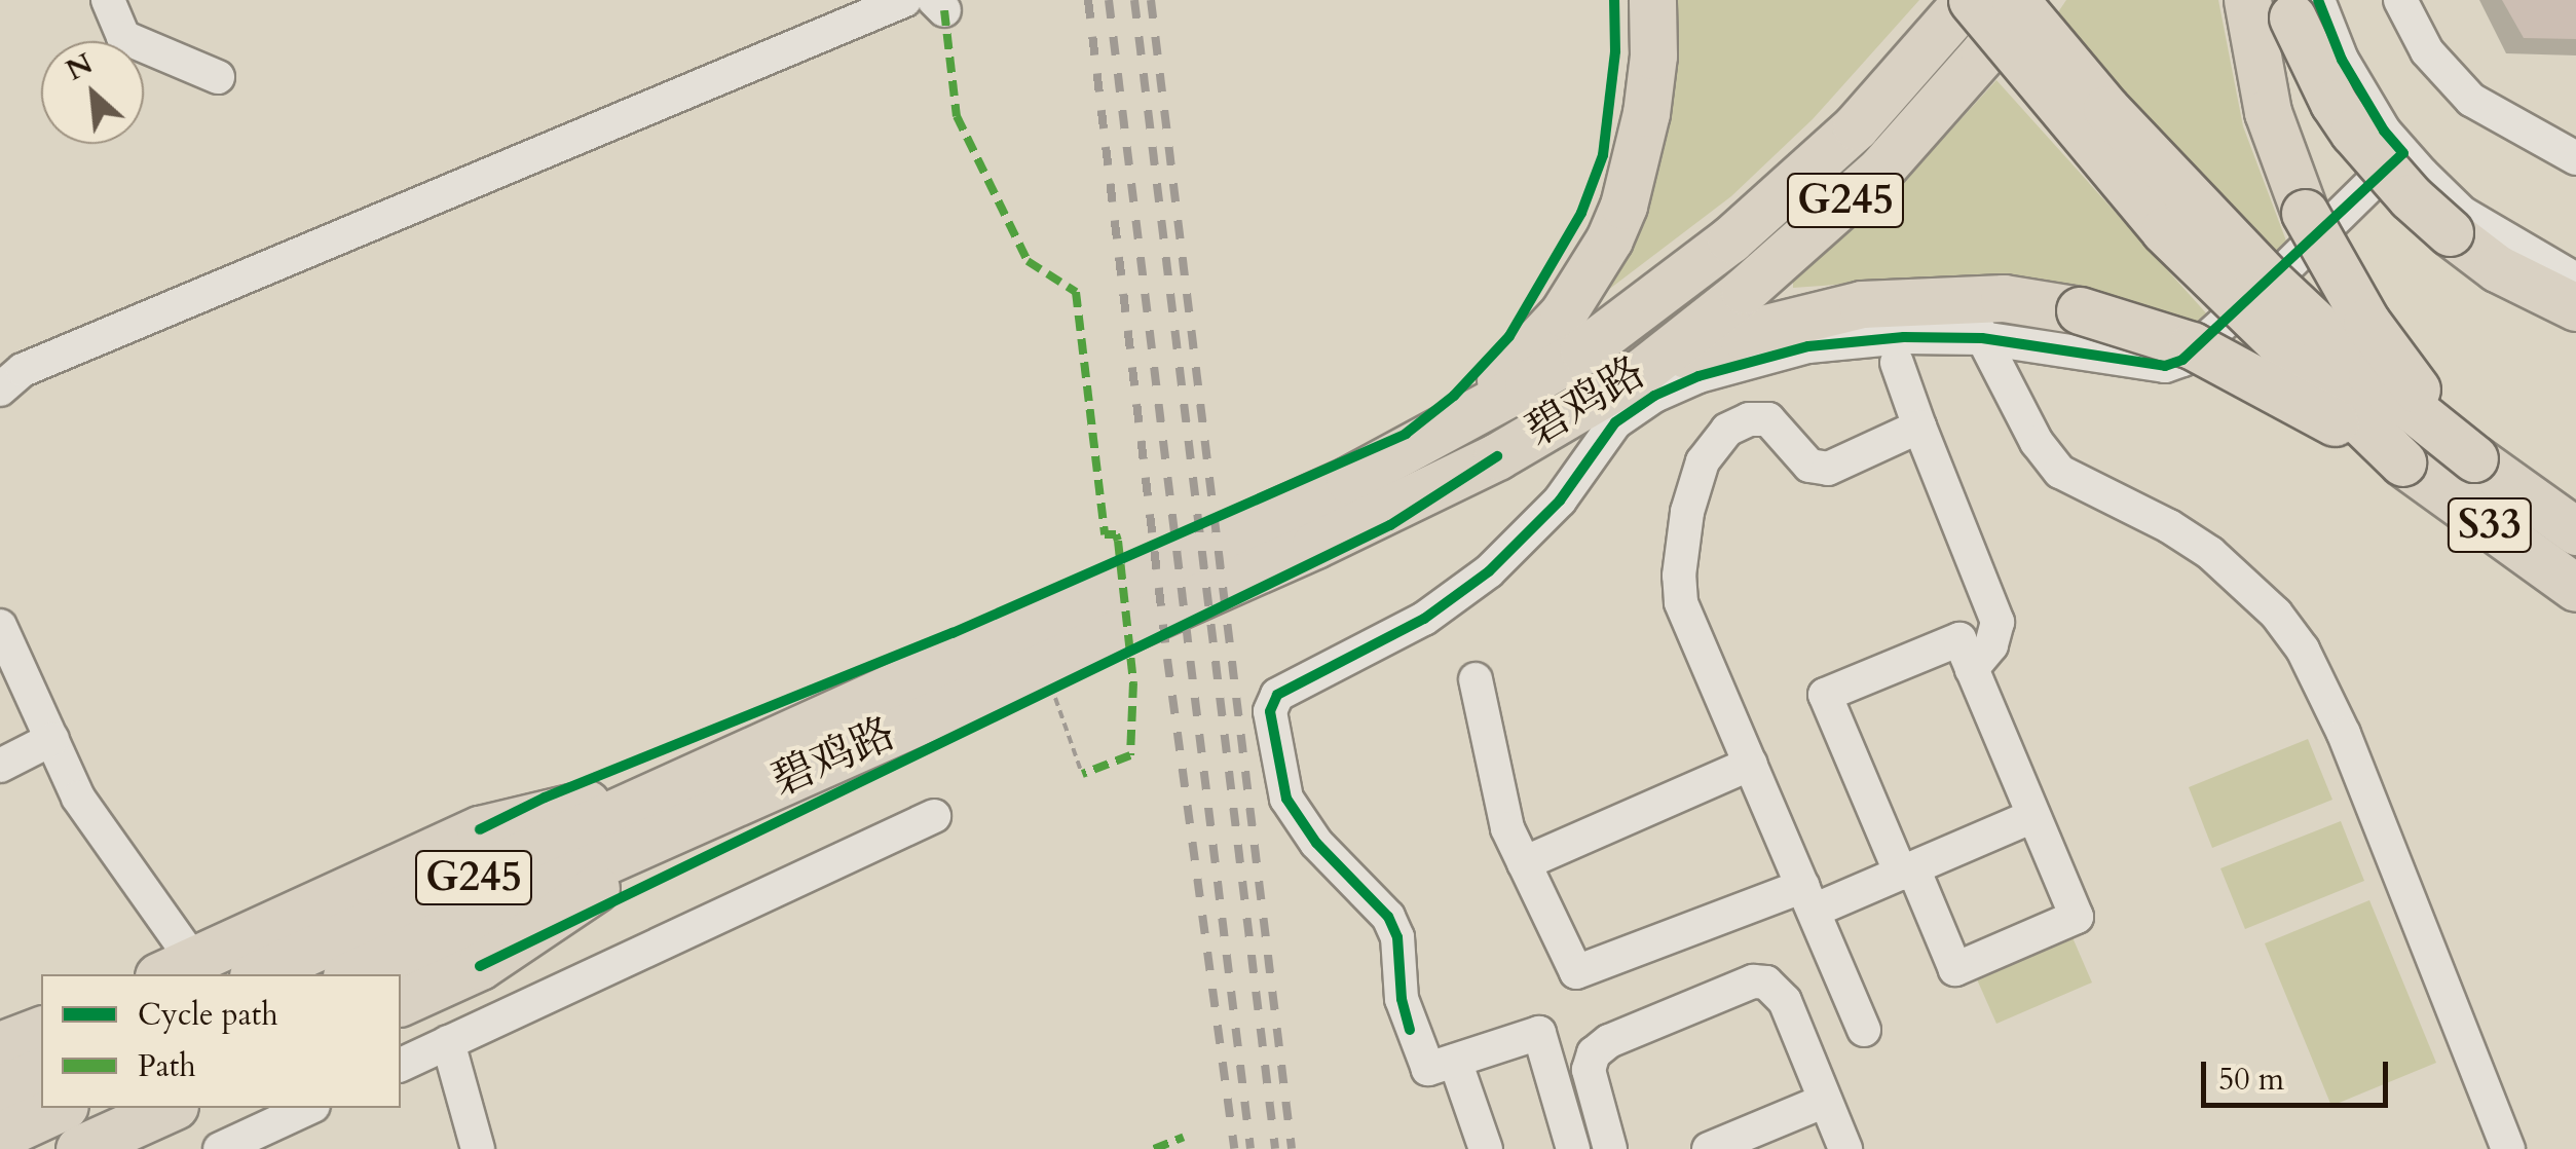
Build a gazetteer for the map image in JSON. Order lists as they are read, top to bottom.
{
  "streets": {
    "highway": ["G245", "碧鸡路", "S33"]
  },
  "crossings": [
    ["G245", "碧鸡路"]
  ],
  "legend": ["Cycle path", "Path"],
  "scale_bar": "50 m",
  "north": "top left"
}
